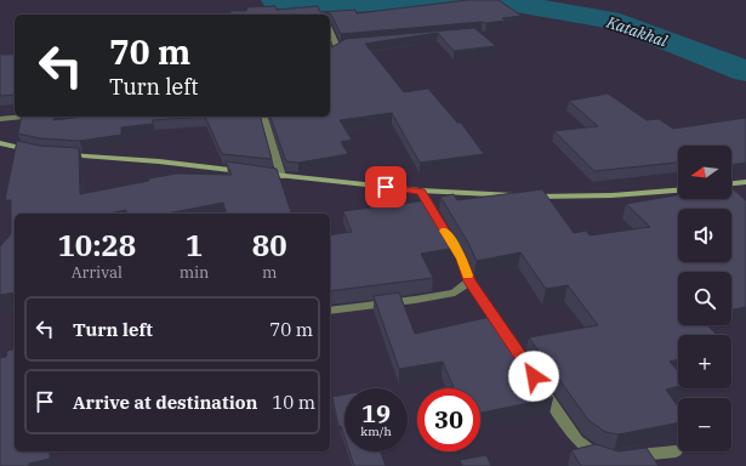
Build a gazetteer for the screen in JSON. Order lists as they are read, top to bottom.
{
  "water": ["Katakhal"],
  "north": "left",
  "page": {
    "turn": ["70 m", "Turn left"],
    "map_buttons": ["+", "−"],
    "eta": [
      "10:28",
      "Arrival",
      "1",
      "min",
      "80",
      "m"
    ],
    "list": [
      {
        "name": "Turn left",
        "value": "70 m"
      },
      {
        "name": "Arrive at destination",
        "value": "10 m"
      }
    ],
    "speed": "19 km/h",
    "limit": "30"
  }
}
